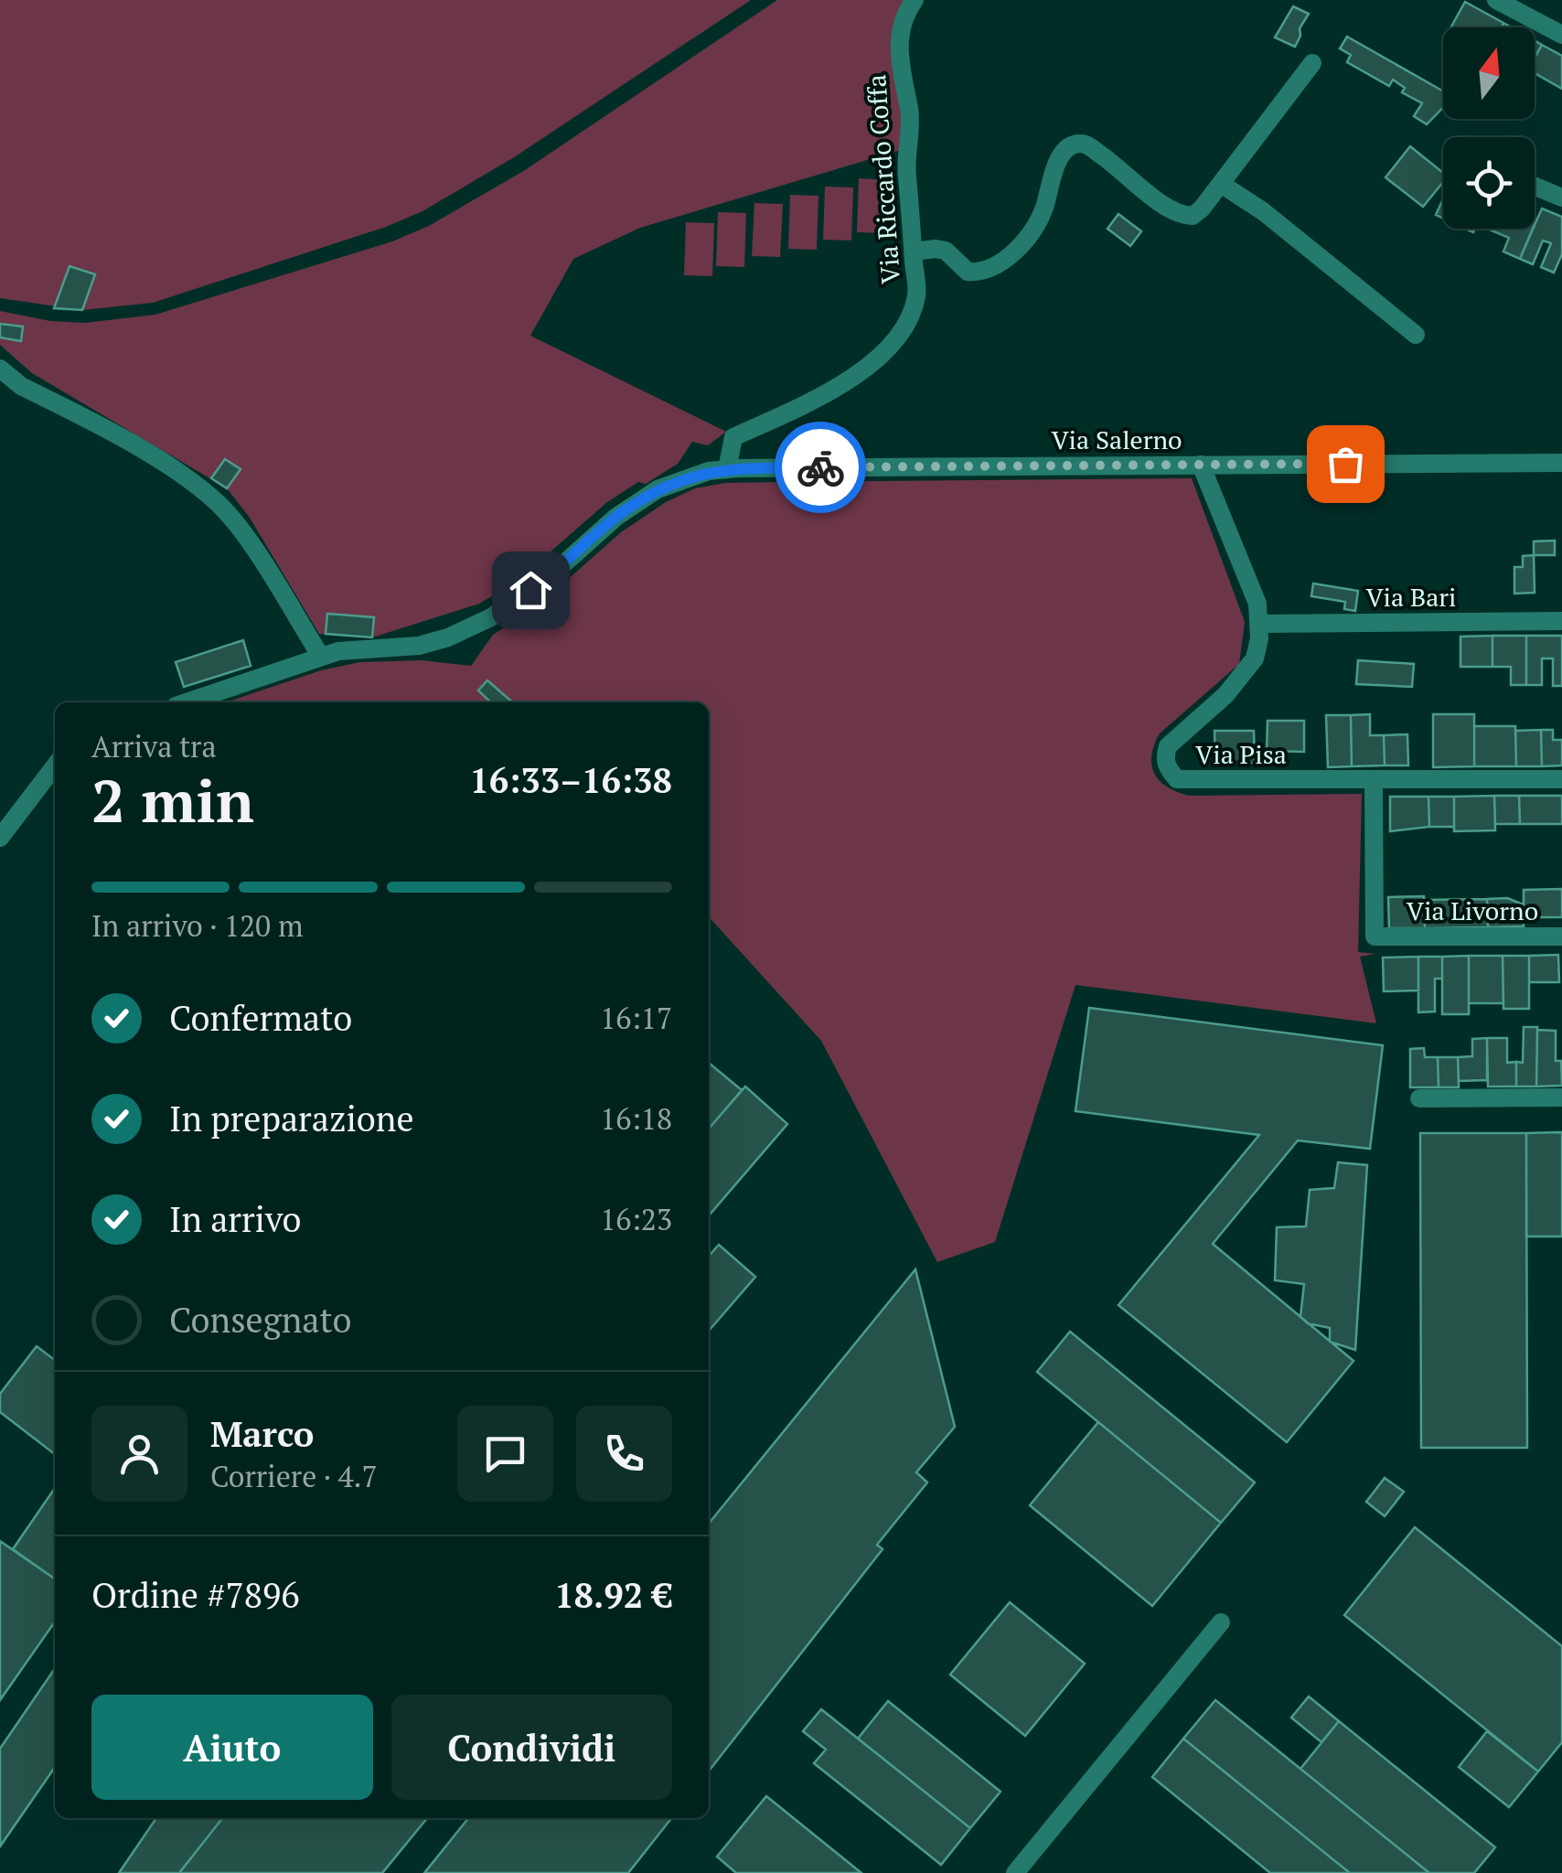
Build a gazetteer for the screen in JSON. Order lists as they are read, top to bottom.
{
  "streets": {
    "street": [
      "Via Riccardo Coffa",
      "Via Salerno",
      "Via Bari",
      "Via Pisa",
      "Via Livorno"
    ]
  },
  "crossings": [
    ["Via Riccardo Coffa", "Via Salerno"],
    ["Via Bari", "Via Pisa"],
    ["Via Pisa", "Via Livorno"]
  ],
  "north": "top",
  "page": {
    "heading": ["2 min", "Arriva tra", "16:33–16:38"],
    "panel": [
      "Marco",
      "Corriere · 4.7",
      "Ordine #7896",
      "18.92 €"
    ],
    "bar": "In arrivo · 120 m",
    "list": [
      ["Confermato", "16:17"],
      ["In preparazione", "16:18"],
      ["In arrivo", "16:23"],
      "Consegnato"
    ],
    "buttons": ["Aiuto", "Condividi"]
  }
}
